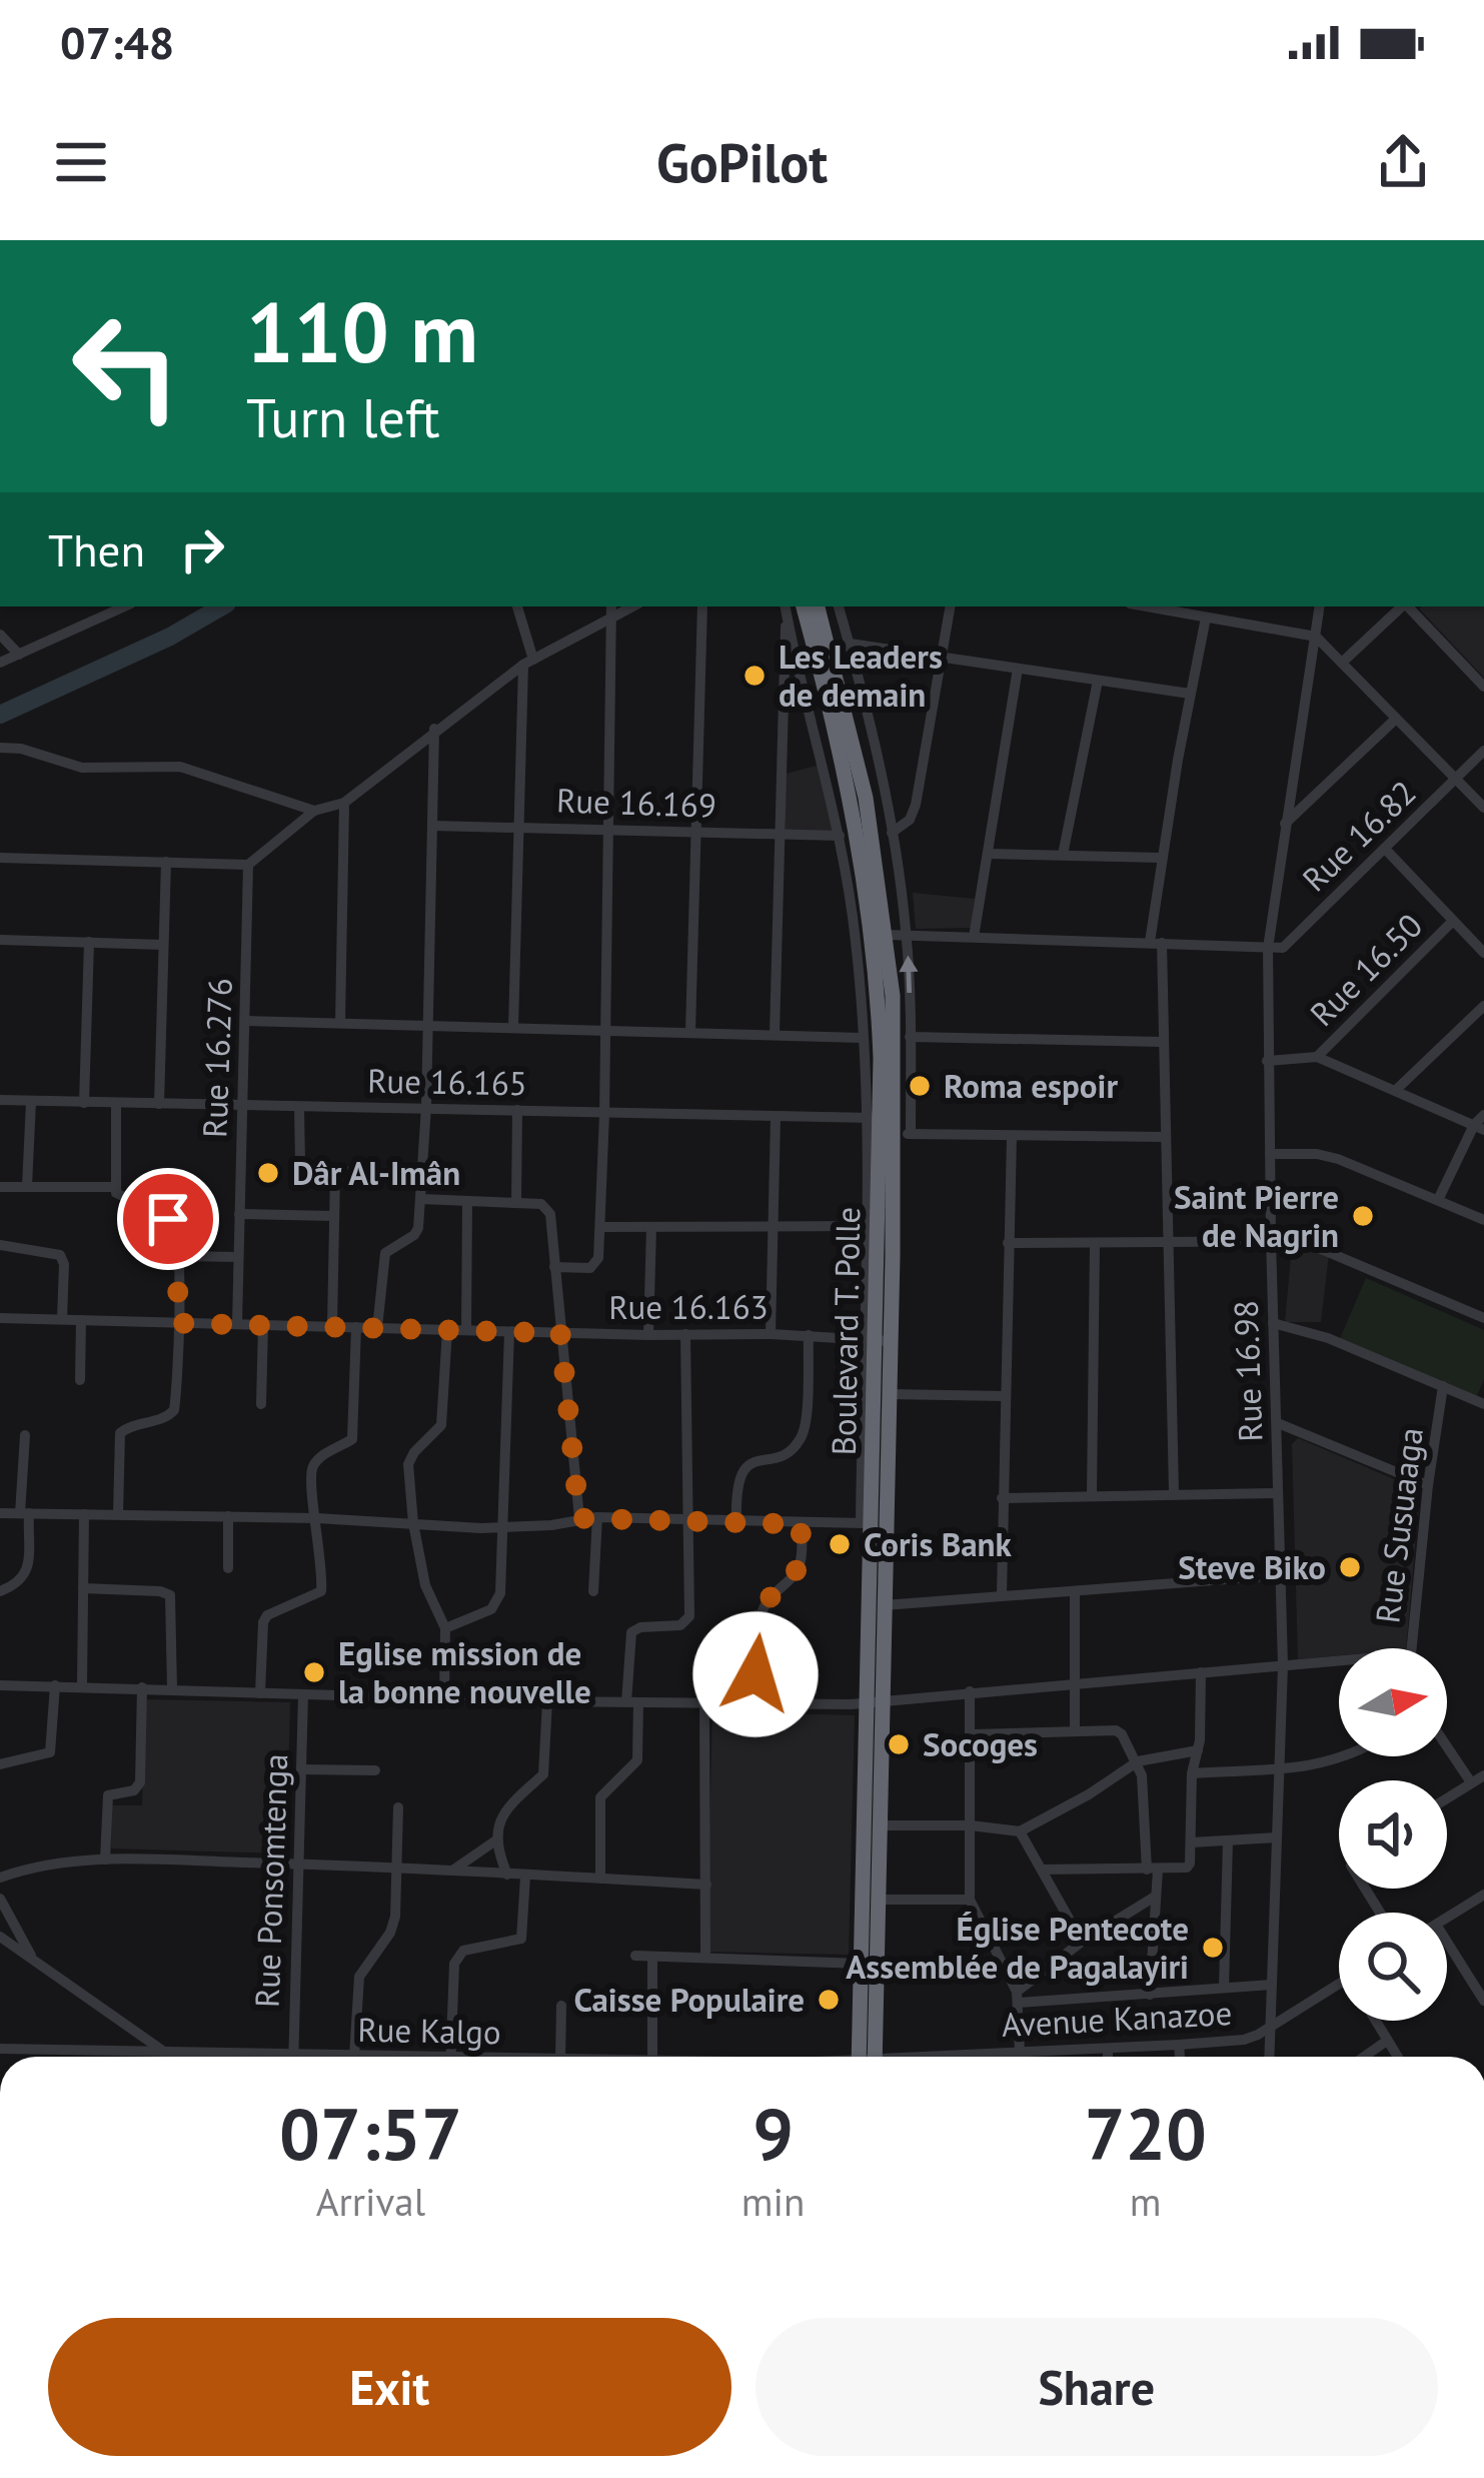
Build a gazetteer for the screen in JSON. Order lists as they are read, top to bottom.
{
  "streets": {
    "highway": ["Boulevard T. Polle"],
    "street": [
      "Rue 16.169",
      "Rue 16.82",
      "Rue 16.50",
      "Rue 16.276",
      "Rue 16.165",
      "Rue 16.163",
      "Rue 16.98",
      "Rue Susuaaga",
      "Rue Ponsomtenga",
      "Avenue Kanazoe",
      "Rue Kalgo"
    ]
  },
  "crossings": [
    ["Rue 16.82", "Rue 16.98"],
    ["Rue 16.276", "Rue 16.165"],
    ["Rue 16.276", "Rue 16.163"],
    ["Rue 16.165", "Boulevard T. Polle"],
    ["Rue 16.163", "Boulevard T. Polle"],
    ["Rue 16.98", "Avenue Kanazoe"]
  ],
  "places": [
    "Les Leaders de demain",
    "Roma espoir",
    "Dâr Al-Imân",
    "Saint Pierre de Nagrin",
    "Coris Bank",
    "Steve Biko",
    "Eglise mission de la bonne nouvelle",
    "Socoges",
    "Église Pentecote Assemblée de Pagalayiri",
    "Caisse Populaire"
  ],
  "north": "right",
  "page": {
    "status": "07:48",
    "header": "GoPilot",
    "turn": ["110 m", "Turn left"],
    "then": "Then",
    "eta": [
      "07:57",
      "Arrival",
      "9",
      "min",
      "720",
      "m"
    ],
    "buttons": ["Exit", "Share"]
  }
}
